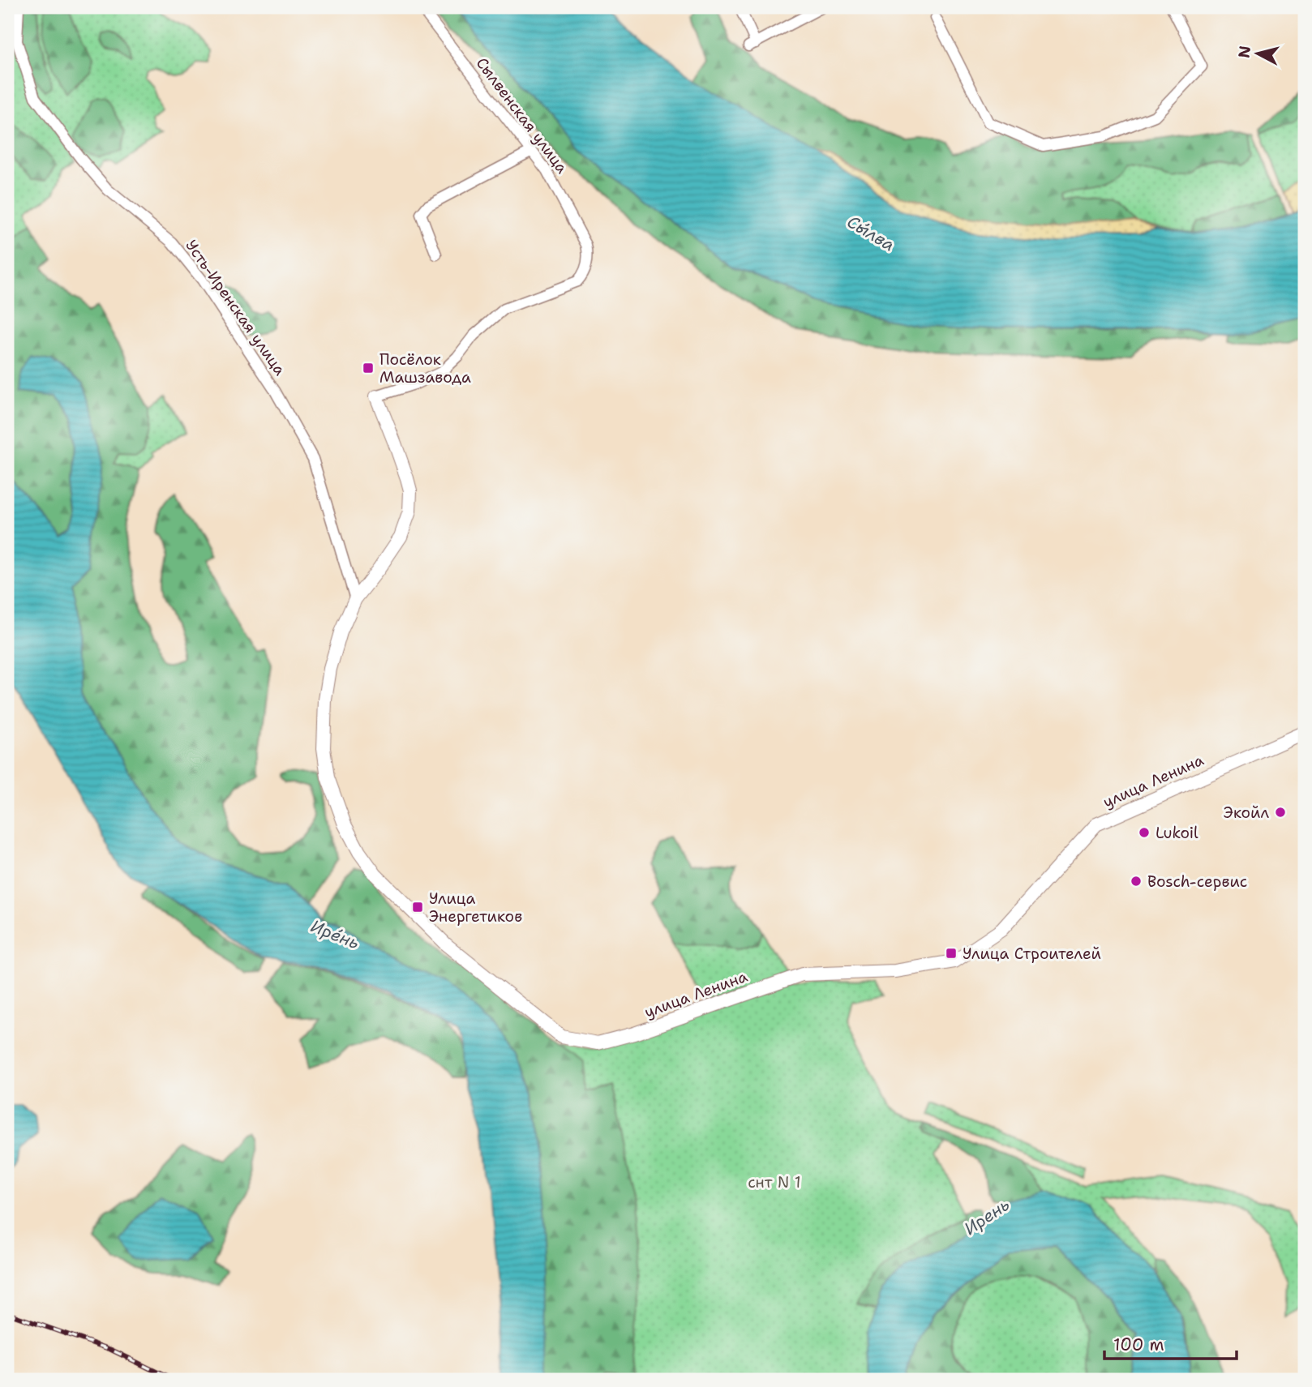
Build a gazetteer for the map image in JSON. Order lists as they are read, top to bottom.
{
  "streets": {
    "street": ["Сылвенская улица", "Усть-Иренская улица", "улица Ленина"]
  },
  "crossings": [
    ["Усть-Иренская улица", "улица Ленина"]
  ],
  "water": ["Сы́лва", "Ире́нь", "Ирень"],
  "parks": ["снт N 1"],
  "places": {
    "transit": ["Посёлок Машзавода", "Улица Энергетиков", "Улица Строителей"],
    "other": ["Экойл", "Lukoil", "Bosch-сервис"]
  },
  "scale_bar": "100 m",
  "north": "left"
}
